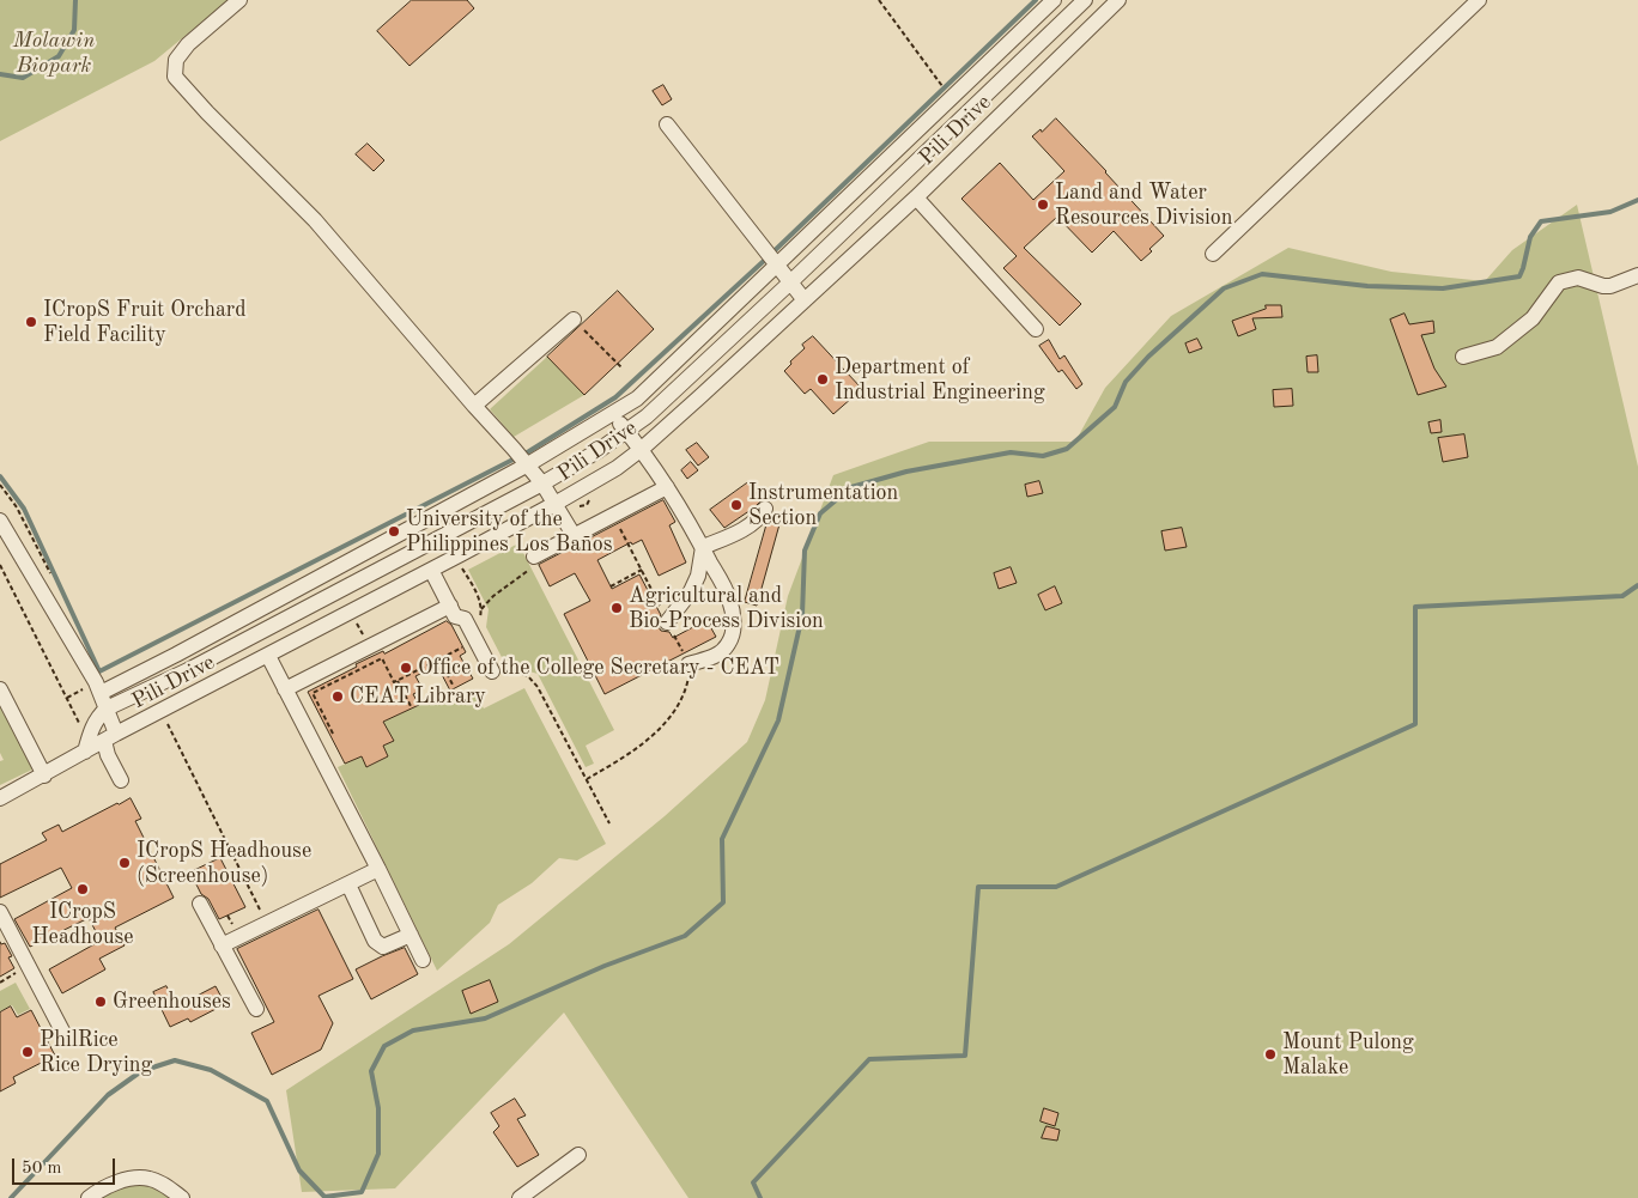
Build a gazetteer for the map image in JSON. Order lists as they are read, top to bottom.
{
  "streets": {
    "street": ["Pili Drive"]
  },
  "parks": ["Molawin Biopark"],
  "places": [
    "Land and Water Resources Division",
    "ICropS Fruit Orchard Field Facility",
    "Department of Industrial Engineering",
    "Instrumentation Section",
    "University of the Philippines Los Baños",
    "Agricultural and Bio-Process Division",
    "Office of the College Secretary - CEAT",
    "CEAT Library",
    "ICropS Headhouse (Screenhouse)",
    "ICropS Headhouse",
    "Greenhouses",
    "PhilRice Rice Drying",
    "Mount Pulong Malake"
  ],
  "scale_bar": "50 m"
}
